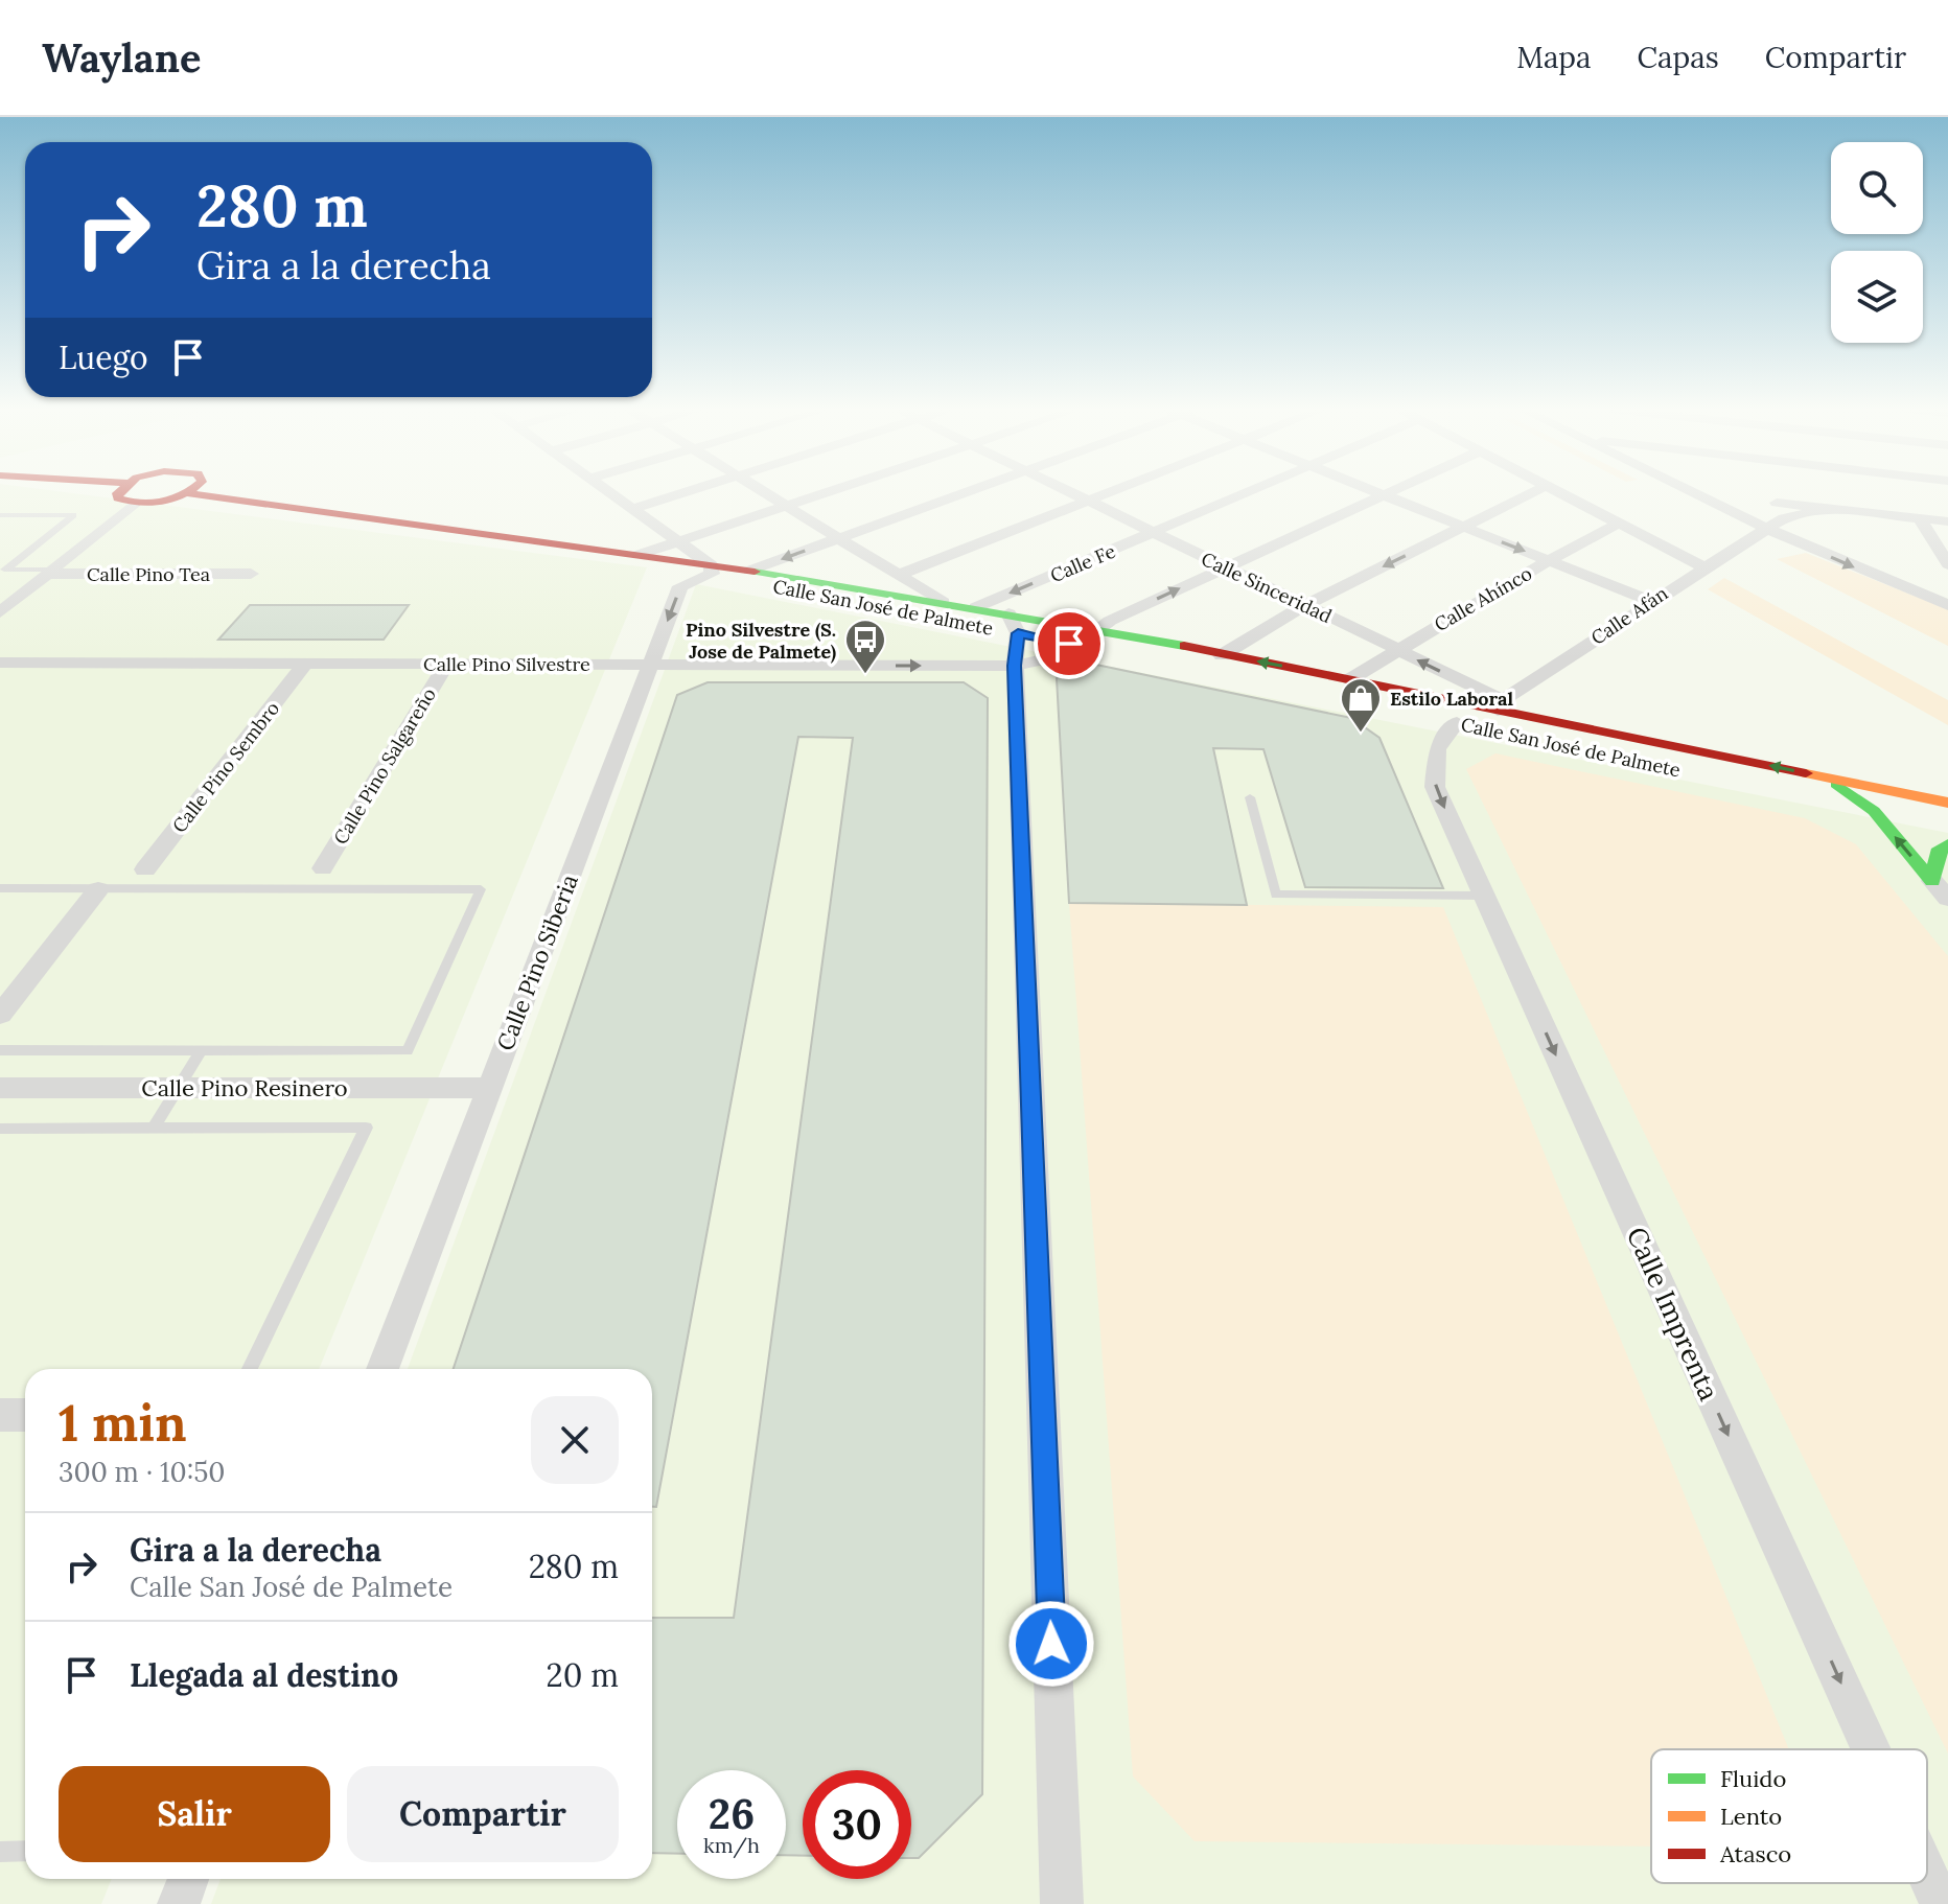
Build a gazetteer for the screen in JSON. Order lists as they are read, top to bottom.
{
  "streets": {
    "street": [
      "Calle Fe",
      "Calle Pino Tea",
      "Calle Sinceridad",
      "Calle Ahínco",
      "Calle San José de Palmete",
      "Calle Afán",
      "Calle Pino Silvestre",
      "Calle Pino Salgareño",
      "Calle Pino Sembro",
      "Calle Pino Siberia",
      "Calle Pino Resinero",
      "Calle Imprenta"
    ]
  },
  "crossings": [
    ["Calle Fe", "Calle Sinceridad"],
    ["Calle Fe", "Calle San José de Palmete"],
    ["Calle Sinceridad", "Calle Ahínco"],
    ["Calle Sinceridad", "Calle San José de Palmete"],
    ["Calle Sinceridad", "Calle Afán"],
    ["Calle Sinceridad", "Calle Pino Silvestre"],
    ["Calle Ahínco", "Calle San José de Palmete"],
    ["Calle San José de Palmete", "Calle Afán"],
    ["Calle San José de Palmete", "Calle Pino Silvestre"],
    ["Calle San José de Palmete", "Calle Pino Siberia"],
    ["Calle Pino Silvestre", "Calle Pino Salgareño"],
    ["Calle Pino Silvestre", "Calle Pino Sembro"],
    ["Calle Pino Silvestre", "Calle Pino Siberia"],
    ["Calle Pino Siberia", "Calle Pino Resinero"]
  ],
  "one_way": ["Calle Imprenta"],
  "places": {
    "bus stop": ["Pino Silvestre (S. Jose de Palmete)"],
    "shop": ["Estilo Laboral"]
  },
  "legend": ["Fluido", "Lento", "Atasco"],
  "page": {
    "header": "Waylane",
    "nav": ["Mapa", "Capas", "Compartir"],
    "turn": ["280 m", "Gira a la derecha"],
    "then": "Luego",
    "heading": ["1 min", "300 m · 10:50"],
    "list": [
      {
        "name": "Gira a la derecha",
        "note": "Calle San José de Palmete",
        "value": "280 m"
      },
      {
        "name": "Llegada al destino",
        "value": "20 m"
      }
    ],
    "buttons": ["Salir", "Compartir"],
    "speed": "26 km/h",
    "limit": "30"
  }
}
